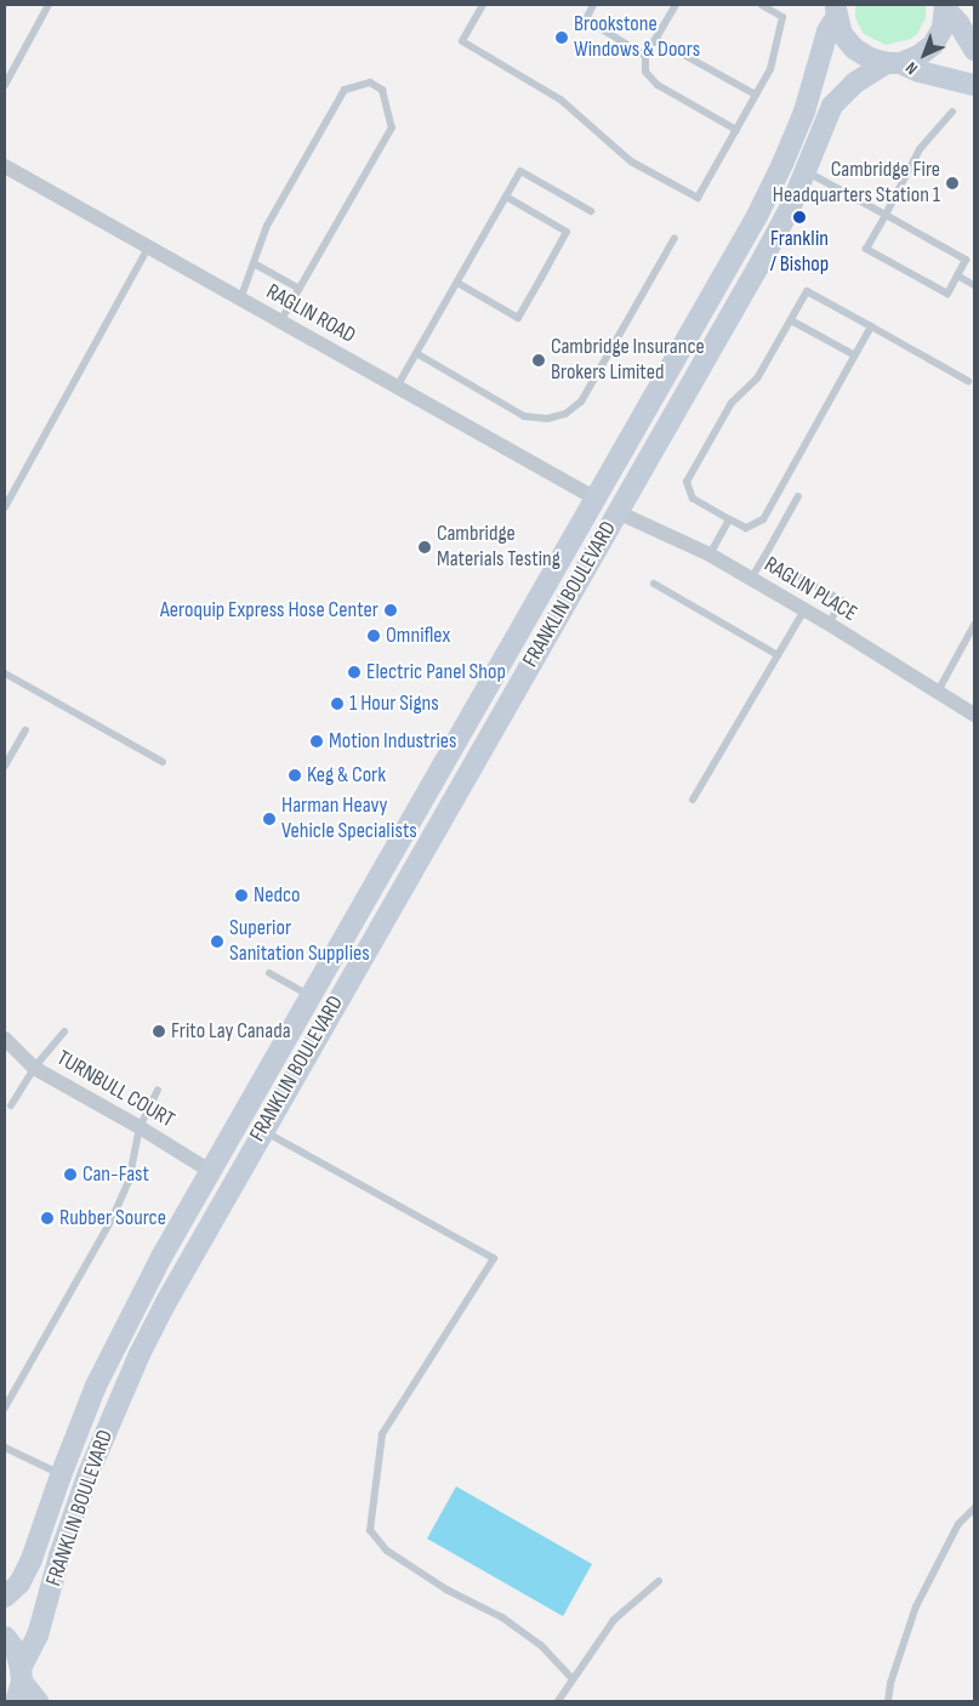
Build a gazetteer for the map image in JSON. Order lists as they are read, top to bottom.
{
  "streets": {
    "main road": ["FRANKLIN BOULEVARD"],
    "street": ["RAGLIN ROAD", "RAGLIN PLACE", "TURNBULL COURT"]
  },
  "crossings": [
    ["RAGLIN ROAD", "FRANKLIN BOULEVARD"],
    ["RAGLIN PLACE", "FRANKLIN BOULEVARD"],
    ["FRANKLIN BOULEVARD", "TURNBULL COURT"]
  ],
  "places": [
    "Brookstone Windows & Doors",
    "Cambridge Fire Headquarters Station 1",
    "Franklin / Bishop",
    "Cambridge Insurance Brokers Limited",
    "Cambridge Materials Testing",
    "Aeroquip Express Hose Center",
    "Omniflex",
    "Electric Panel Shop",
    "1 Hour Signs",
    "Motion Industries",
    "Keg & Cork",
    "Harman Heavy Vehicle Specialists",
    "Nedco",
    "Superior Sanitation Supplies",
    "Frito Lay Canada",
    "Can-Fast",
    "Rubber Source"
  ],
  "north": "bottom left"
}
